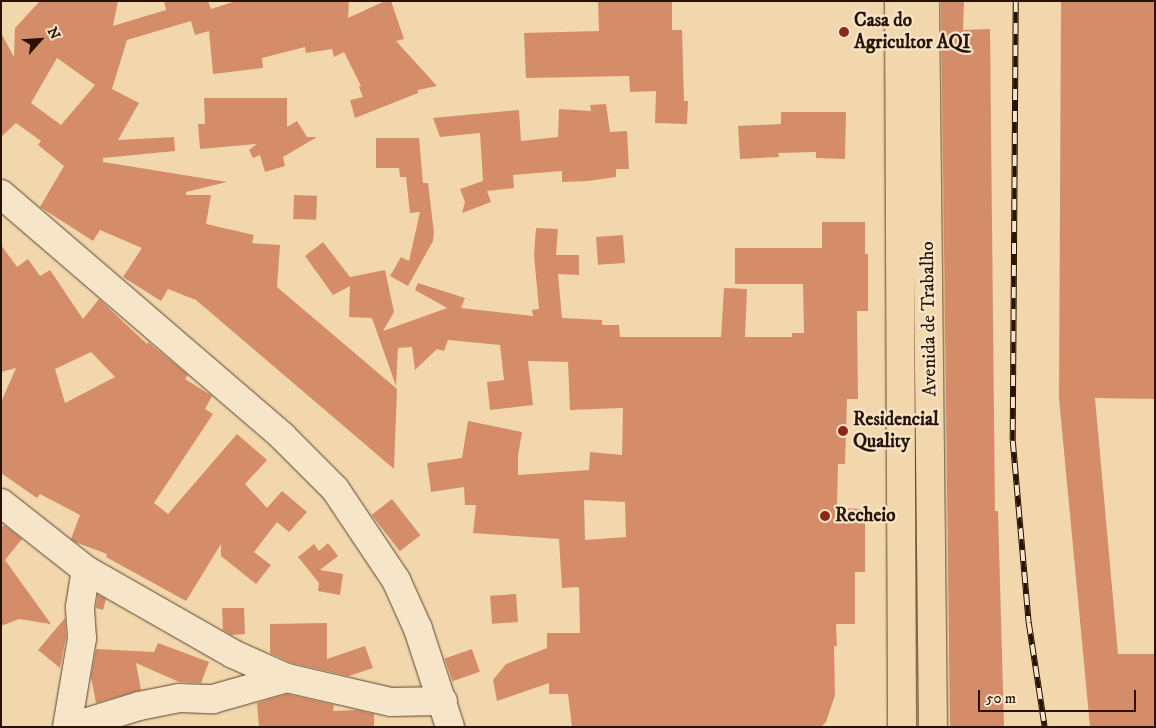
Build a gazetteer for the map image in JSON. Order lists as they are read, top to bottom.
{
  "streets": {
    "highway": ["Avenida de Trabalho"]
  },
  "places": ["Casa do Agricultor AQI", "Residencial Quality", "Recheio"],
  "scale_bar": "50 m",
  "north": "top right"
}
